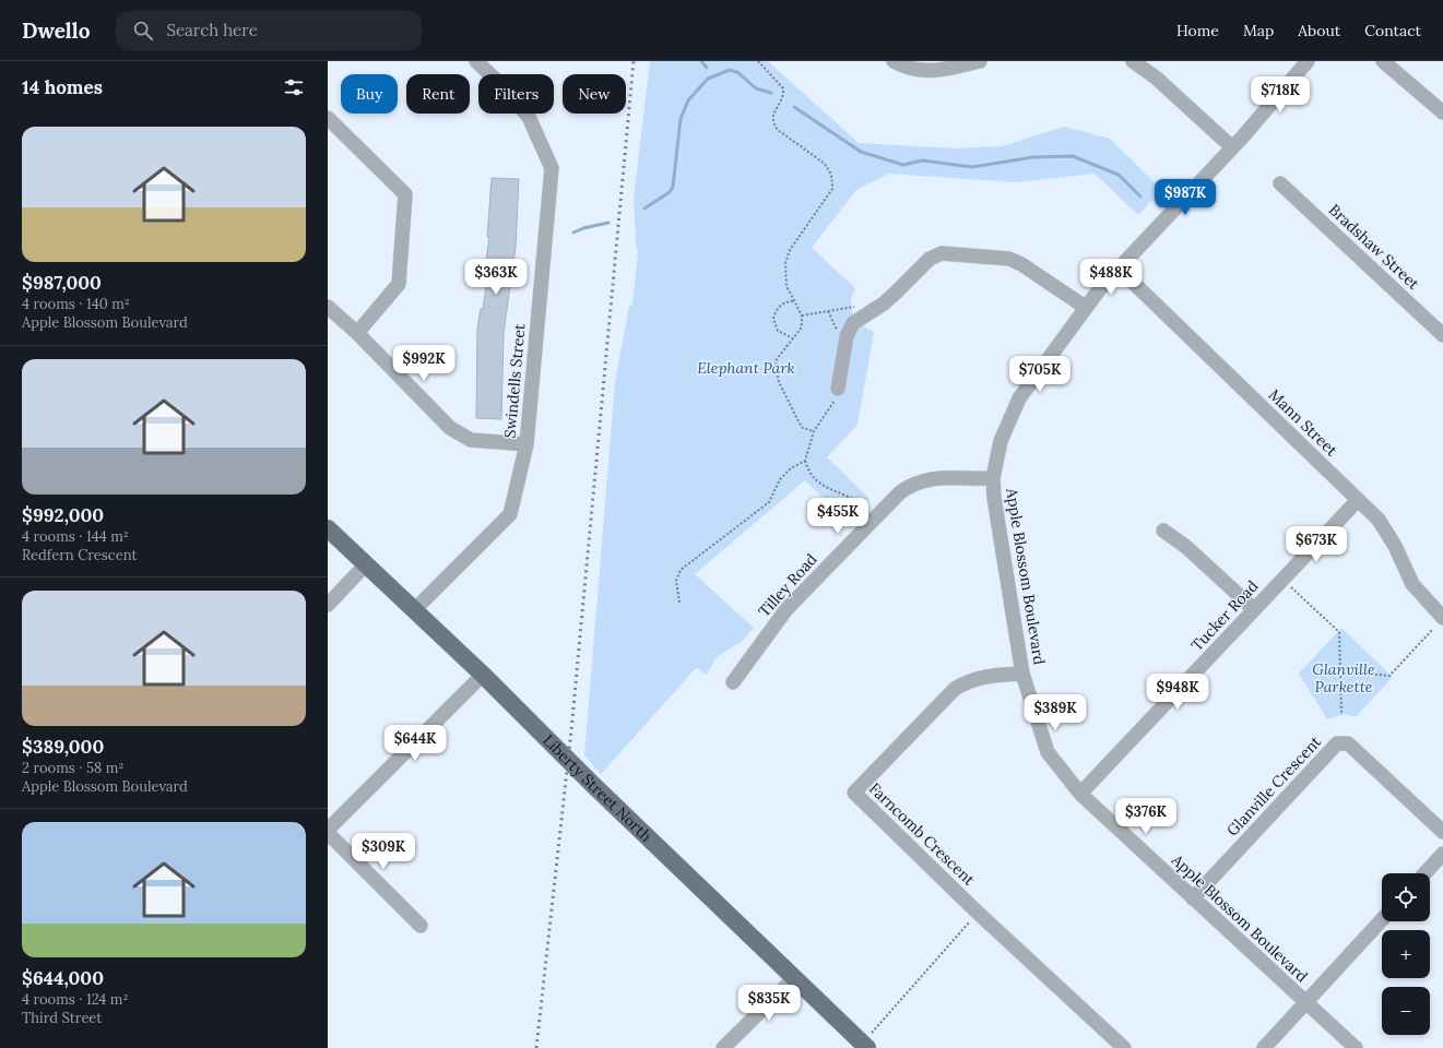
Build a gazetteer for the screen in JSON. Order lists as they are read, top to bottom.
{
  "streets": {
    "main road": ["Liberty Street North"],
    "street": [
      "Bradshaw Street",
      "Swindells Street",
      "Mann Street",
      "Apple Blossom Boulevard",
      "Tilley Road",
      "Tucker Road",
      "Glanville Crescent",
      "Farncomb Crescent"
    ]
  },
  "crossings": [
    ["Swindells Street", "Liberty Street North"],
    ["Mann Street", "Apple Blossom Boulevard"],
    ["Mann Street", "Tucker Road"],
    ["Apple Blossom Boulevard", "Tilley Road"],
    ["Apple Blossom Boulevard", "Tucker Road"],
    ["Apple Blossom Boulevard", "Glanville Crescent"],
    ["Apple Blossom Boulevard", "Farncomb Crescent"]
  ],
  "parks": ["Elephant Park", "Glanville Parkette"],
  "page": {
    "header": "Dwello",
    "search": "Search here",
    "nav": [
      "Home",
      "Map",
      "About",
      "Contact"
    ],
    "heading": "14 homes",
    "chip": [
      "Buy",
      "Rent",
      "Filters",
      "New"
    ],
    "price": [
      "$718K",
      "$987K",
      "$363K",
      "$488K",
      "$992K",
      "$705K",
      "$455K",
      "$673K",
      "$948K",
      "$389K",
      "$644K",
      "$376K",
      "$309K",
      "$835K"
    ],
    "list": [
      {
        "name": "$987,000",
        "note": "4 rooms · 140 m² · Apple Blossom Boulevard"
      },
      {
        "name": "$992,000",
        "note": "4 rooms · 144 m² · Redfern Crescent"
      },
      {
        "name": "$389,000",
        "note": "2 rooms · 58 m² · Apple Blossom Boulevard"
      },
      {
        "name": "$644,000",
        "note": "4 rooms · 124 m² · Third Street"
      }
    ],
    "map_buttons": ["+", "−"]
  }
}
